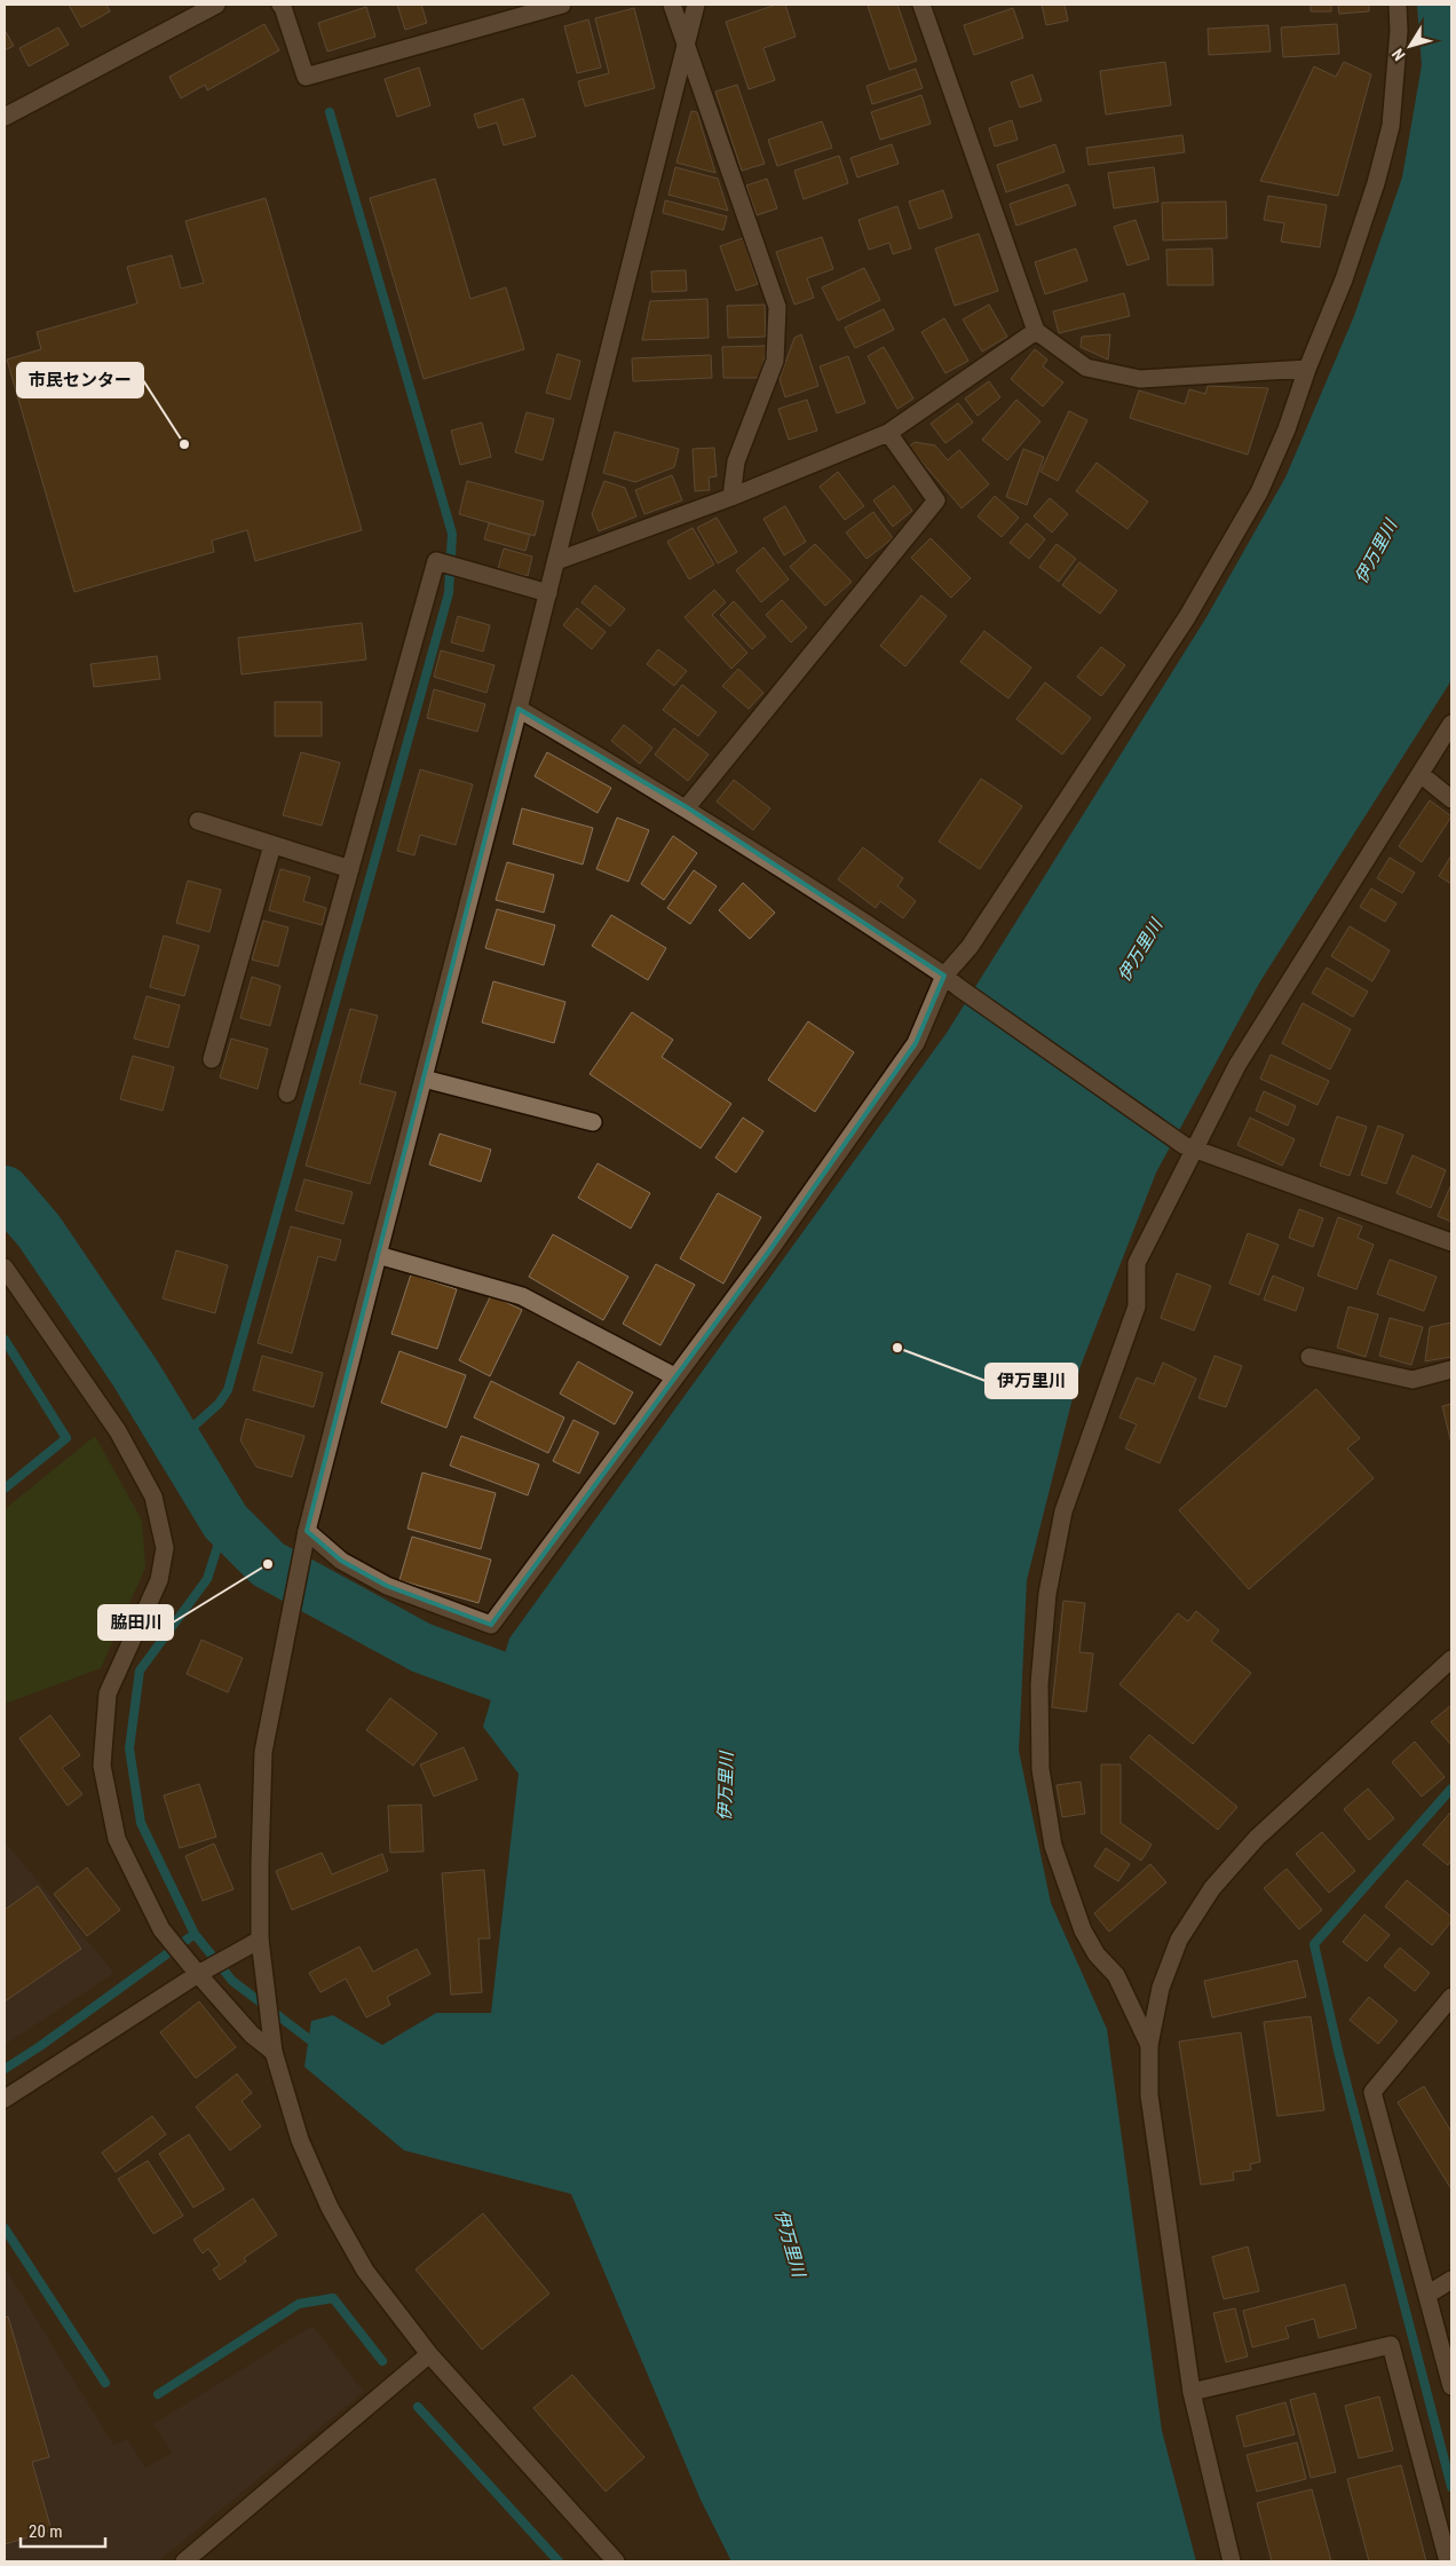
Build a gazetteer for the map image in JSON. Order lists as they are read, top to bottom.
{
  "water": ["伊万里川"],
  "places": ["市民センター", "伊万里川", "脇田川"],
  "scale_bar": "20 m",
  "north": "bottom left"
}
